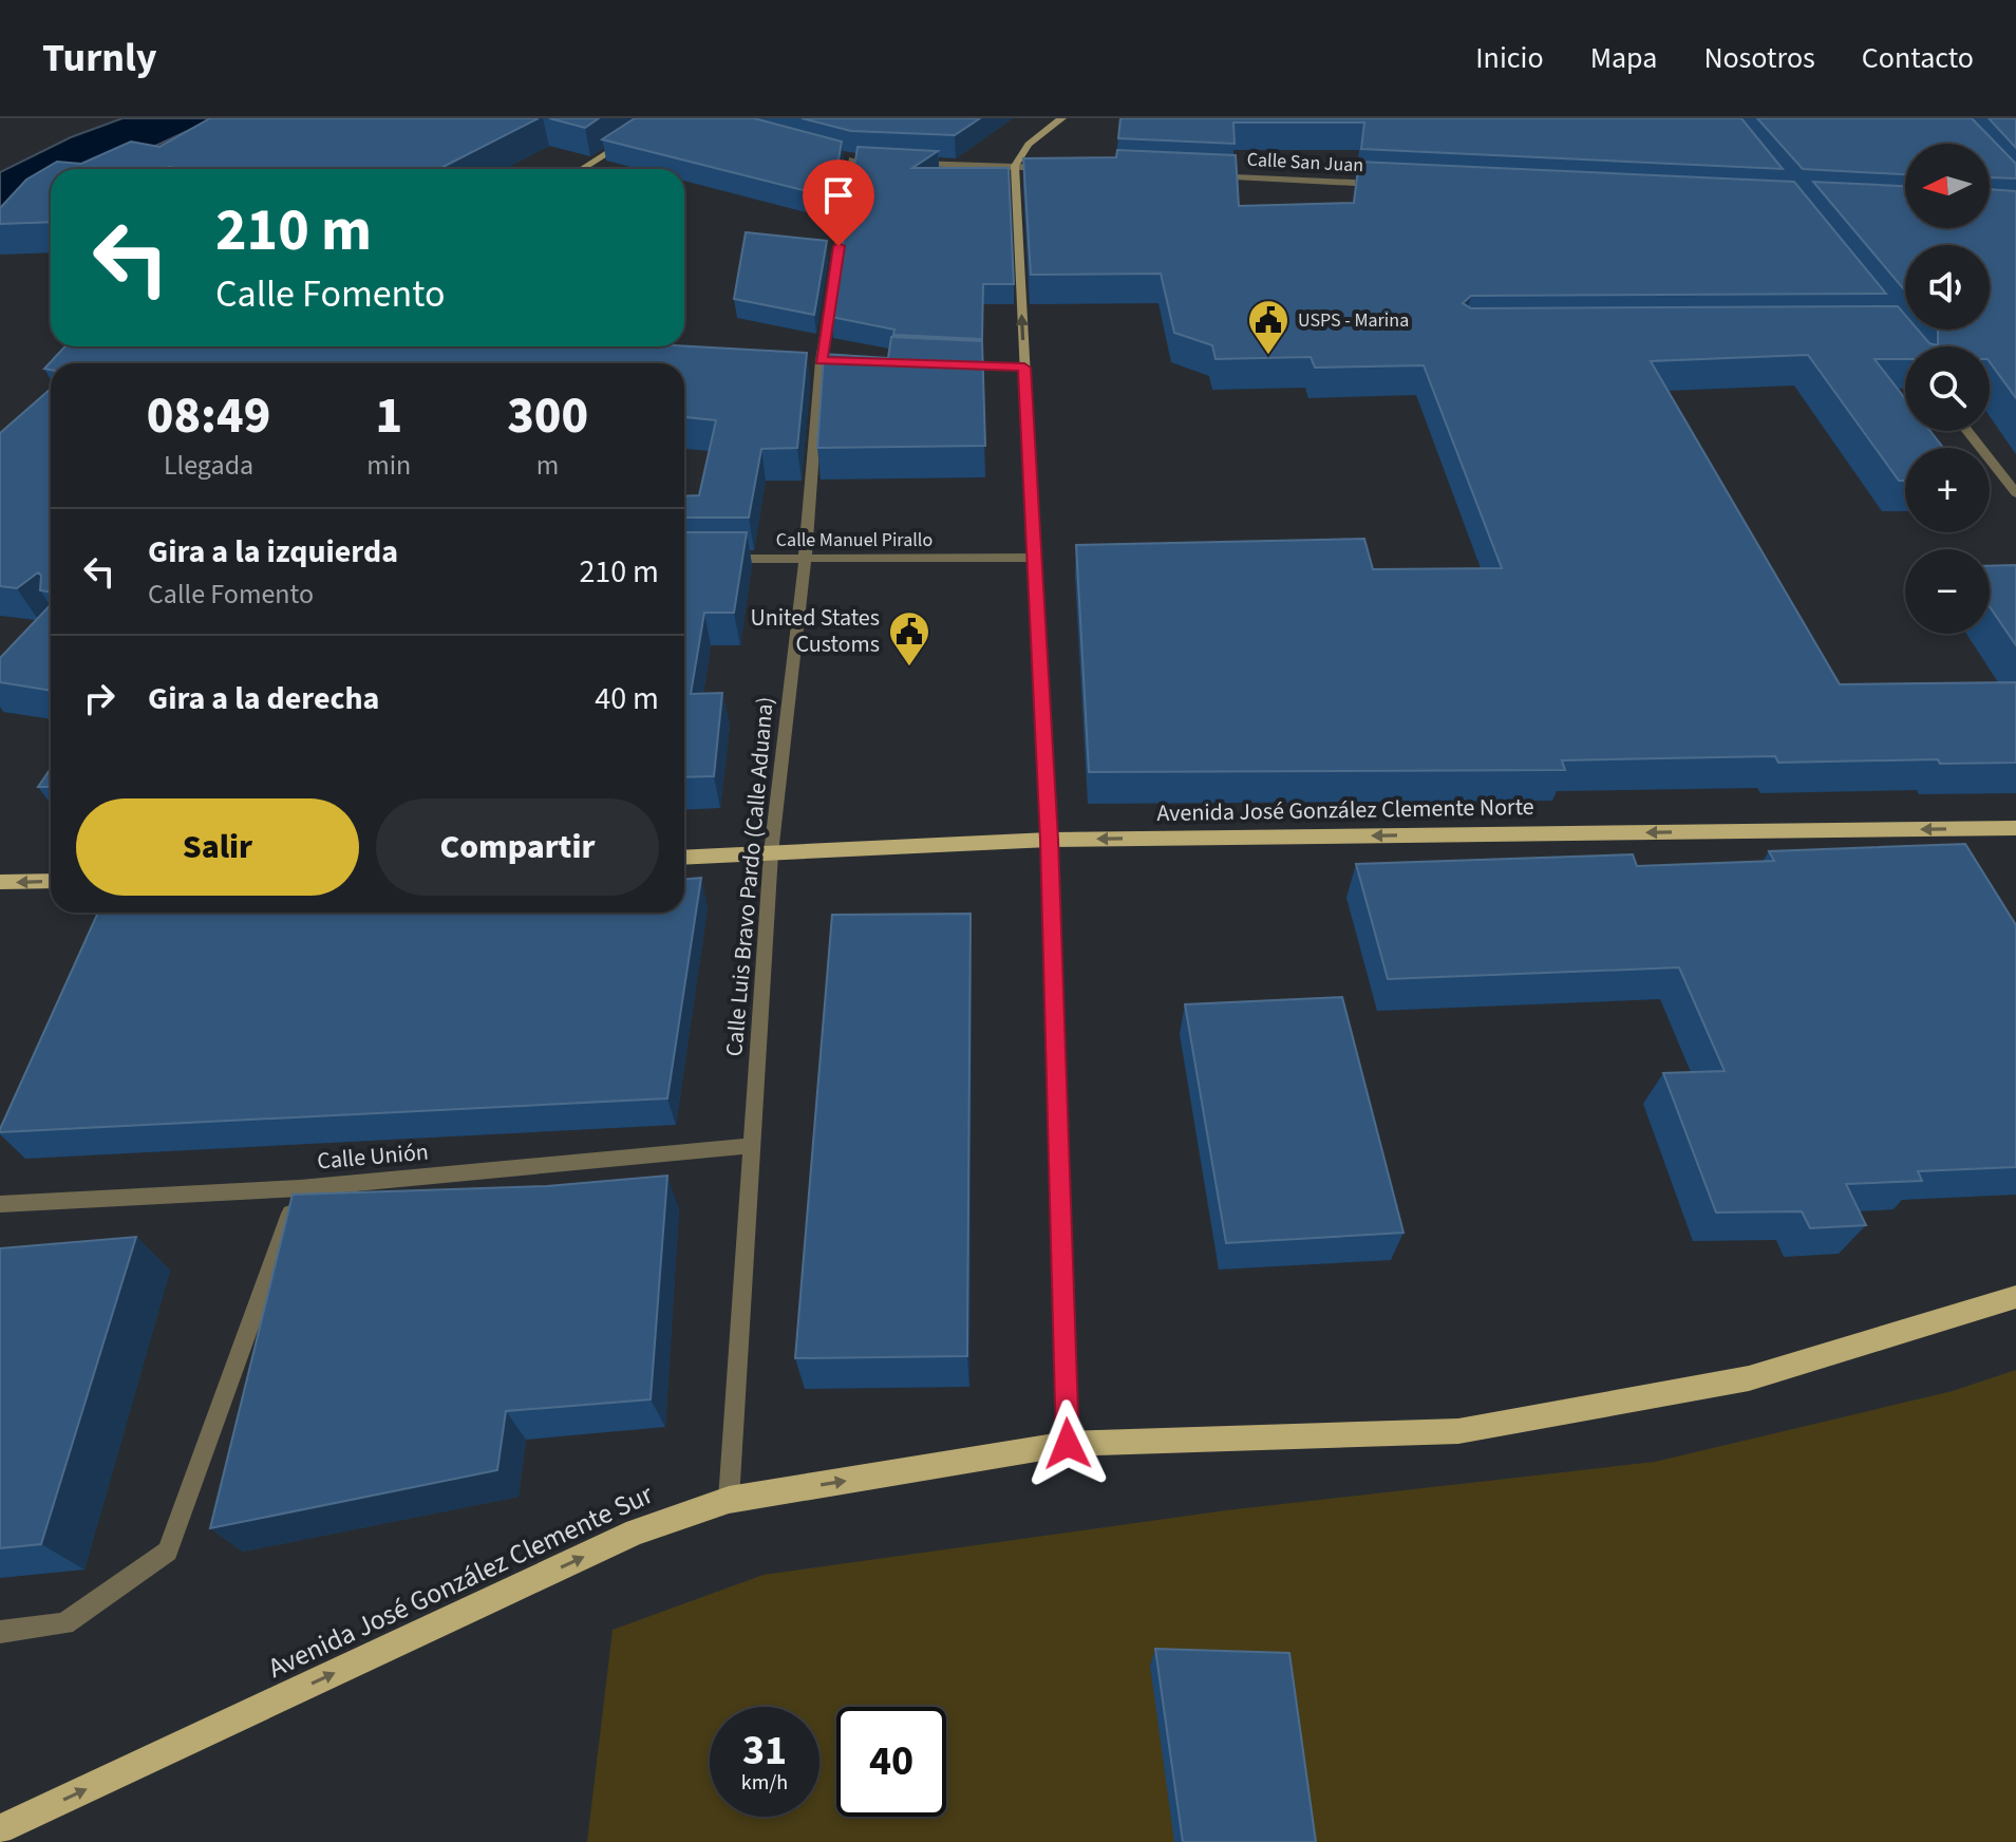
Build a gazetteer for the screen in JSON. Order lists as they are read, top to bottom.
{
  "streets": {
    "main road": ["Avenida José González Clemente Norte", "Avenida José González Clemente Sur"],
    "street": [
      "Calle San Juan",
      "Calle Manuel Pirallo",
      "Calle Luis Bravo Pardo (Calle Aduana)",
      "Calle Unión"
    ]
  },
  "crossings": [
    ["Calle Manuel Pirallo", "Calle Luis Bravo Pardo (Calle Aduana)"],
    ["Avenida José González Clemente Norte", "Calle Luis Bravo Pardo (Calle Aduana)"],
    ["Calle Luis Bravo Pardo (Calle Aduana)", "Calle Unión"],
    ["Calle Luis Bravo Pardo (Calle Aduana)", "Avenida José González Clemente Sur"]
  ],
  "one_way": ["Avenida José González Clemente Norte", "Avenida José González Clemente Sur"],
  "places": {
    "public building": ["USPS - Marina", "United States Customs"]
  },
  "north": "left",
  "page": {
    "header": "Turnly",
    "nav": [
      "Inicio",
      "Mapa",
      "Nosotros",
      "Contacto"
    ],
    "map_buttons": ["+", "−"],
    "turn": ["210 m", "Calle Fomento"],
    "eta": [
      "08:49",
      "Llegada",
      "1",
      "min",
      "300",
      "m"
    ],
    "list": [
      {
        "name": "Gira a la izquierda",
        "note": "Calle Fomento",
        "value": "210 m"
      },
      {
        "name": "Gira a la derecha",
        "value": "40 m"
      }
    ],
    "buttons": ["Salir", "Compartir"],
    "speed": "31 km/h",
    "limit": "40"
  }
}
